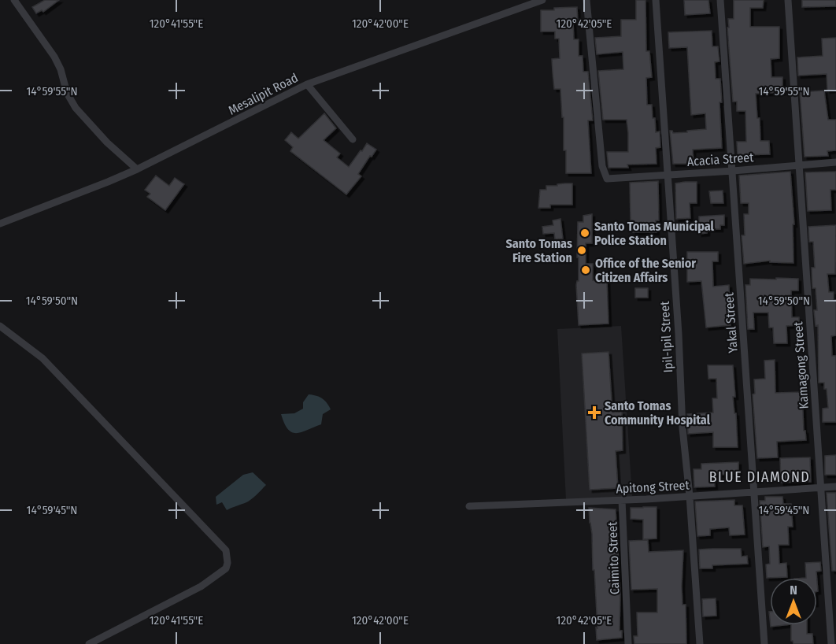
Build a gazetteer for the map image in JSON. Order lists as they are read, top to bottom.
{
  "streets": {
    "street": [
      "Mesalipit Road",
      "Acacia Street",
      "Yakal Street",
      "Ipil-Ipil Street",
      "Kamagong Street",
      "Apitong Street",
      "Caimito Street"
    ]
  },
  "crossings": [
    ["Acacia Street", "Yakal Street"],
    ["Acacia Street", "Ipil-Ipil Street"],
    ["Acacia Street", "Kamagong Street"],
    ["Yakal Street", "Apitong Street"],
    ["Ipil-Ipil Street", "Apitong Street"],
    ["Kamagong Street", "Apitong Street"],
    ["Apitong Street", "Caimito Street"]
  ],
  "districts": ["BLUE DIAMOND"],
  "places": {
    "other": ["Santo Tomas Municipal Police Station", "Santo Tomas Fire Station", "Office of the Senior Citizen Affairs"],
    "health": ["Santo Tomas Community Hospital"]
  },
  "north": "top",
  "coordinates": [
    "120°41'55\"E",
    "120°42'00\"E",
    "120°42'05\"E",
    "14°59'55\"N",
    "14°59'50\"N",
    "14°59'45\"N"
  ]
}
